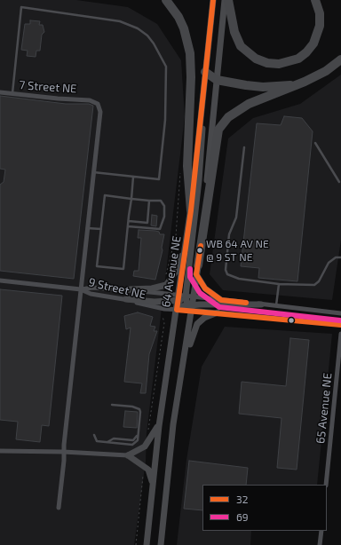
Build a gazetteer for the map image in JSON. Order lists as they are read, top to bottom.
{
  "streets": {
    "street": [
      "7 Street NE",
      "64 Avenue NE",
      "9 Street NE",
      "65 Avenue NE"
    ]
  },
  "crossings": [
    ["64 Avenue NE", "9 Street NE"]
  ],
  "places": ["WB 64 AV NE @ 9 ST NE"],
  "lines": ["transit line 32", "transit line 69"],
  "legend": ["32", "69"]
}
